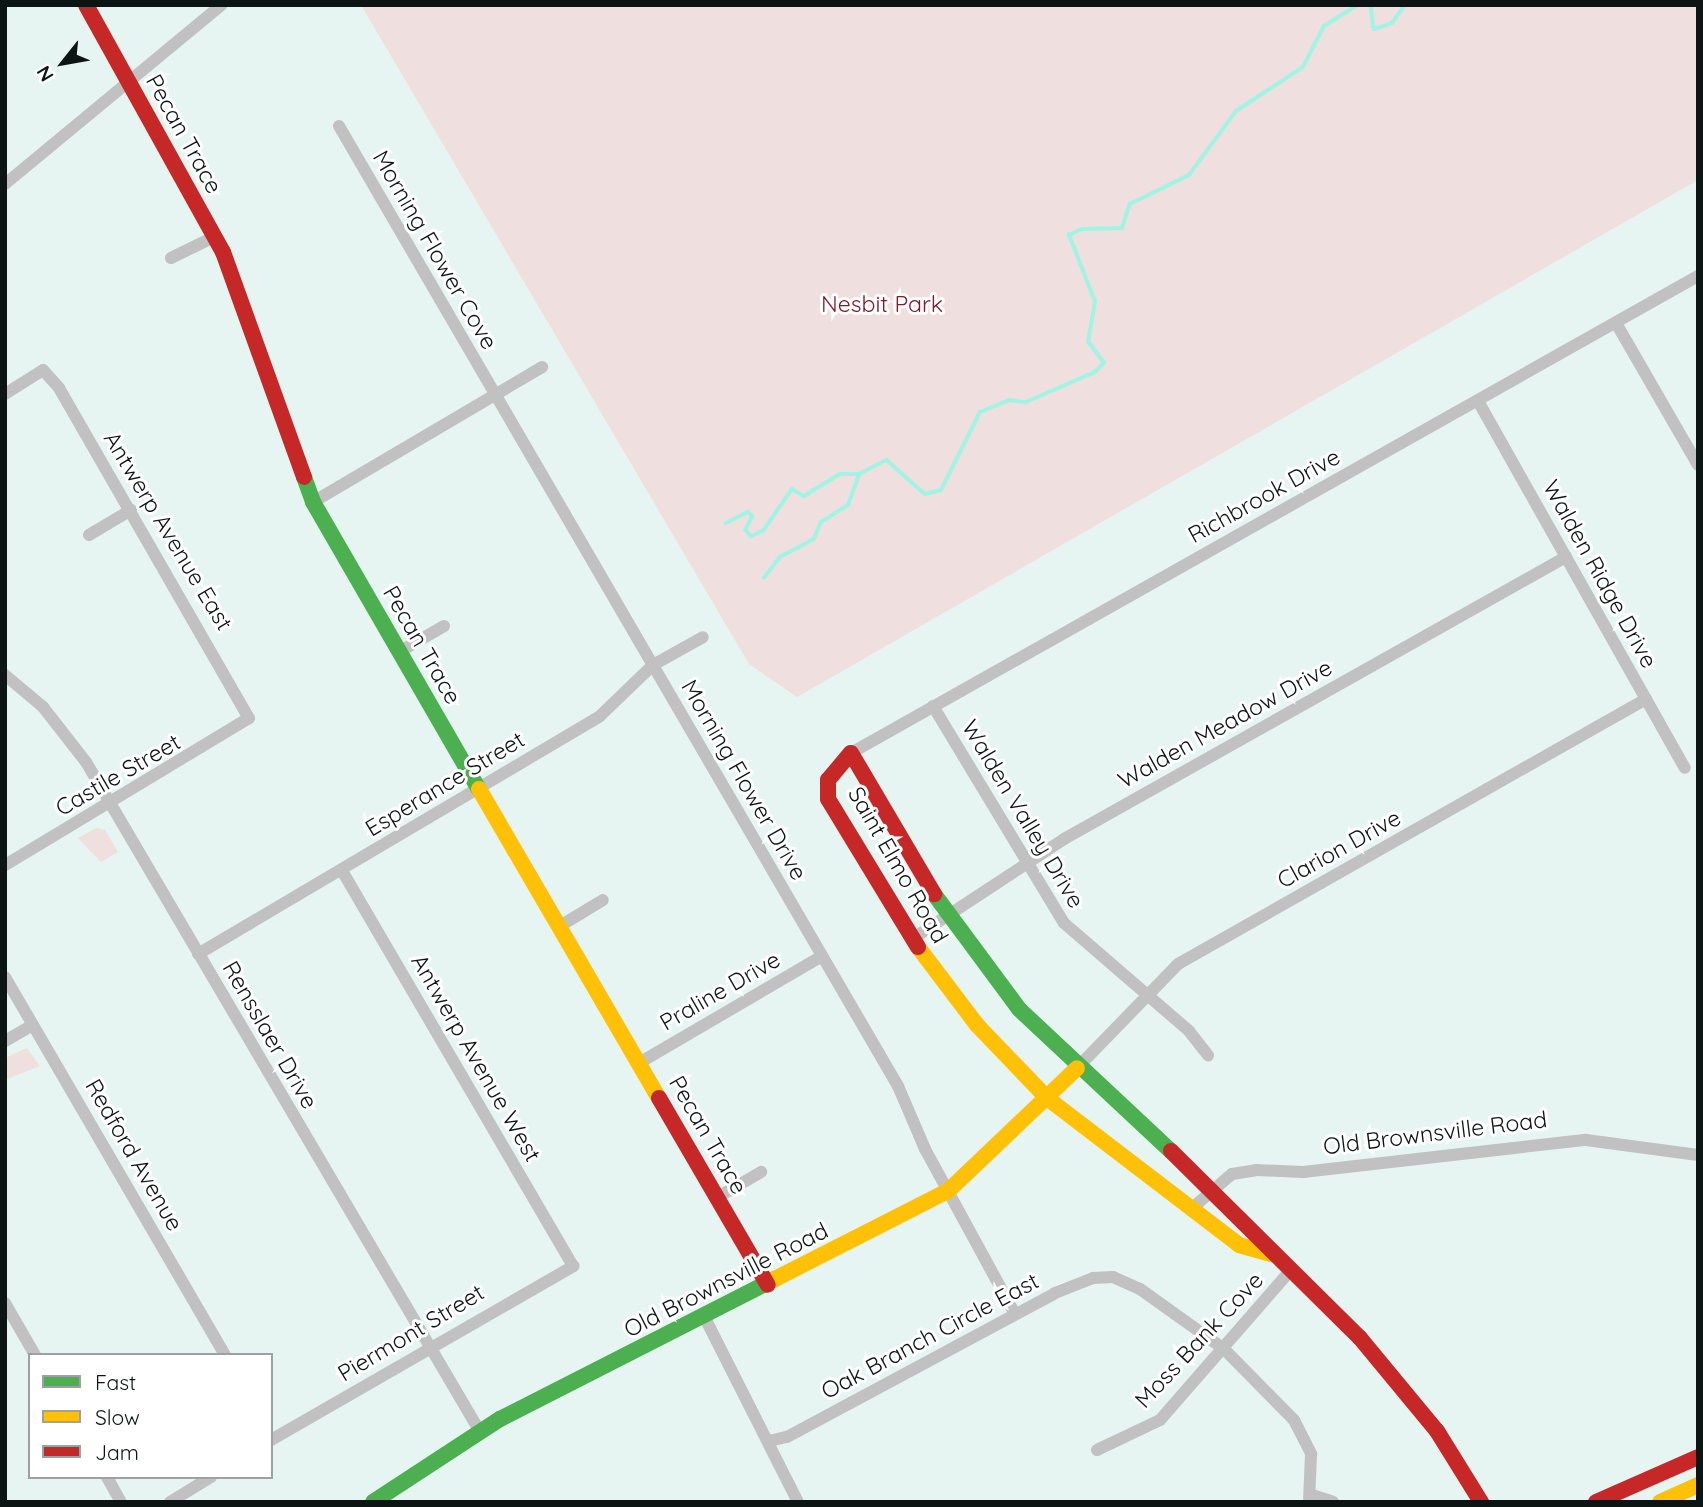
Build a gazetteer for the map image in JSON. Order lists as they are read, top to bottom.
{
  "streets": {
    "street": [
      "Pecan Trace",
      "Morning Flower Cove",
      "Richbrook Drive",
      "Antwerp Avenue East",
      "Walden Ridge Drive",
      "Walden Meadow Drive",
      "Castile Street",
      "Morning Flower Drive",
      "Esperance Street",
      "Walden Valley Drive",
      "Clarion Drive",
      "Saint Elmo Road",
      "Praline Drive",
      "Rensslaer Drive",
      "Antwerp Avenue West",
      "Old Brownsville Road",
      "Redford Avenue",
      "Piermont Street",
      "Oak Branch Circle East",
      "Moss Bank Cove"
    ]
  },
  "crossings": [
    ["Pecan Trace", "Esperance Street"],
    ["Pecan Trace", "Praline Drive"],
    ["Pecan Trace", "Old Brownsville Road"],
    ["Morning Flower Cove", "Morning Flower Drive"],
    ["Richbrook Drive", "Walden Ridge Drive"],
    ["Richbrook Drive", "Walden Valley Drive"],
    ["Richbrook Drive", "Saint Elmo Road"],
    ["Antwerp Avenue East", "Castile Street"],
    ["Walden Ridge Drive", "Walden Meadow Drive"],
    ["Walden Ridge Drive", "Clarion Drive"],
    ["Walden Meadow Drive", "Walden Valley Drive"],
    ["Walden Meadow Drive", "Saint Elmo Road"],
    ["Castile Street", "Rensslaer Drive"],
    ["Morning Flower Drive", "Esperance Street"],
    ["Morning Flower Drive", "Praline Drive"],
    ["Morning Flower Drive", "Old Brownsville Road"],
    ["Morning Flower Drive", "Oak Branch Circle East"],
    ["Esperance Street", "Rensslaer Drive"],
    ["Esperance Street", "Antwerp Avenue West"],
    ["Walden Valley Drive", "Clarion Drive"],
    ["Clarion Drive", "Saint Elmo Road"],
    ["Clarion Drive", "Old Brownsville Road"],
    ["Saint Elmo Road", "Old Brownsville Road"],
    ["Saint Elmo Road", "Moss Bank Cove"],
    ["Rensslaer Drive", "Old Brownsville Road"],
    ["Rensslaer Drive", "Piermont Street"],
    ["Antwerp Avenue West", "Piermont Street"],
    ["Oak Branch Circle East", "Moss Bank Cove"]
  ],
  "parks": ["Nesbit Park"],
  "legend": ["Fast", "Slow", "Jam"],
  "north": "bottom left"
}
